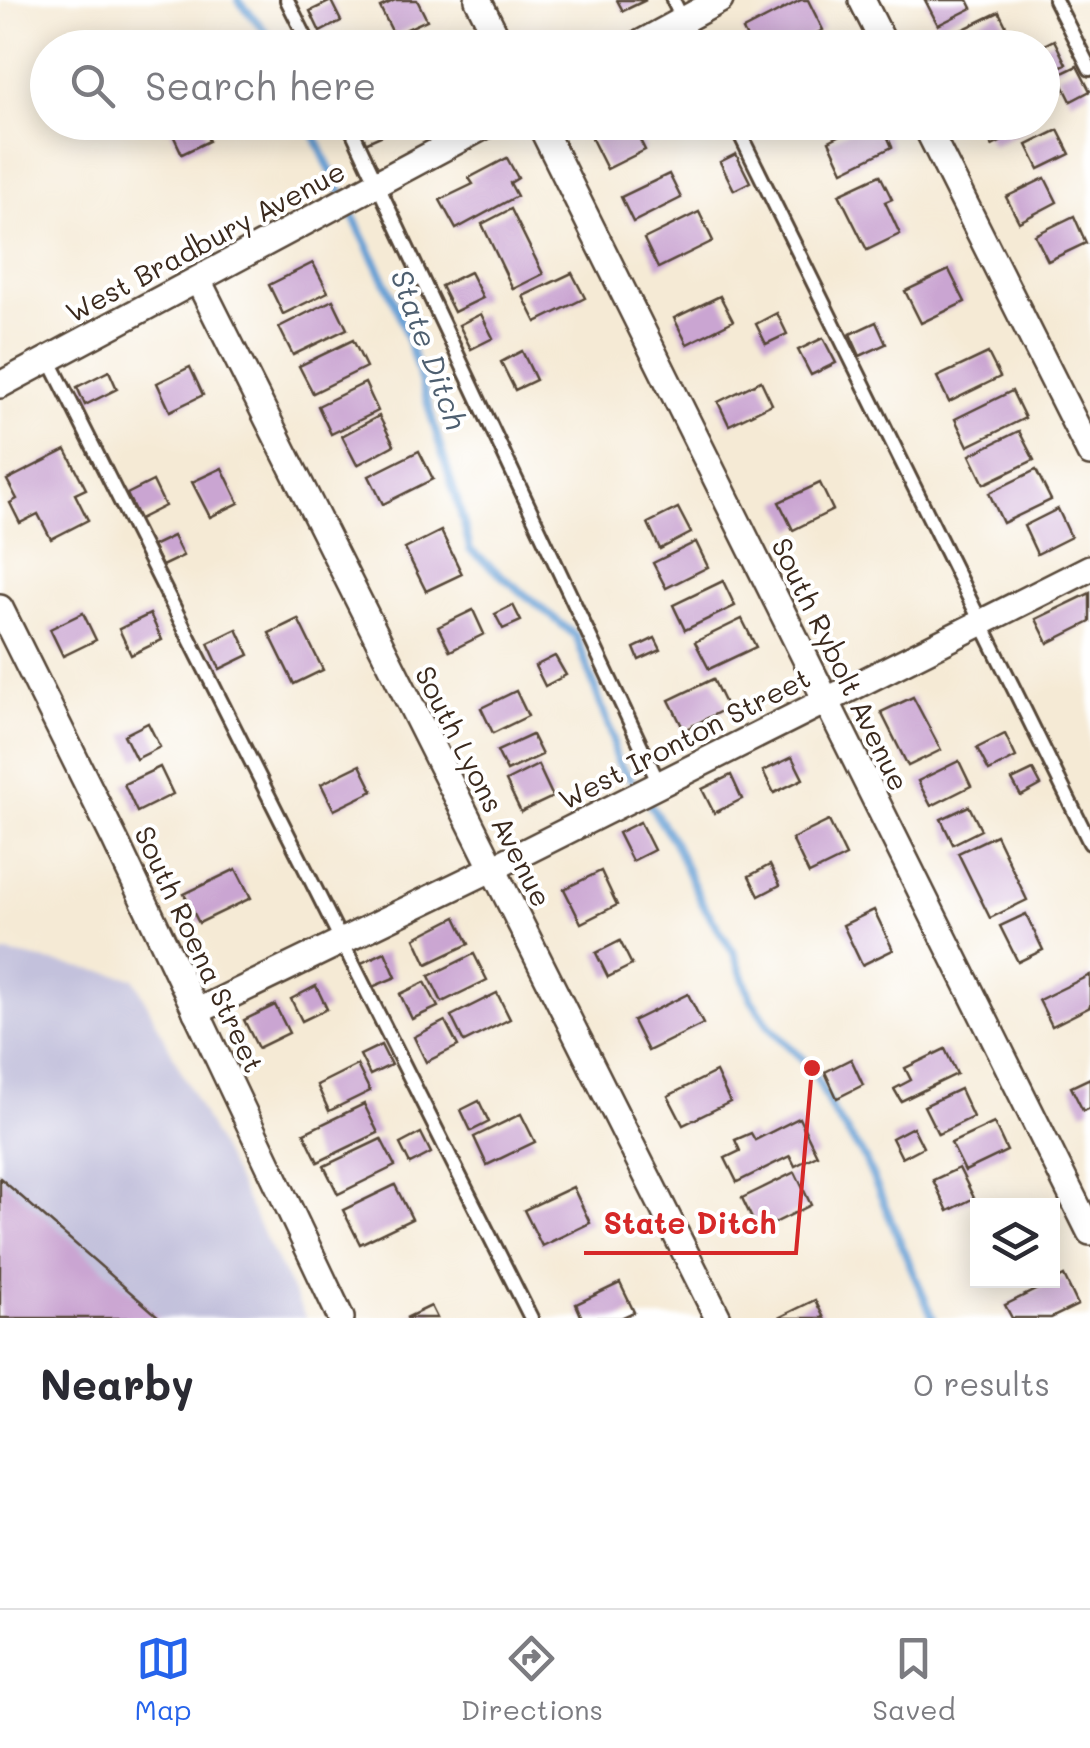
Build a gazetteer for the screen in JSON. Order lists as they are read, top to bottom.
{
  "streets": {
    "street": [
      "West Bradbury Avenue",
      "South Rybolt Avenue",
      "West Ironton Street",
      "South Lyons Avenue",
      "South Roena Street"
    ]
  },
  "crossings": [
    ["West Bradbury Avenue", "South Lyons Avenue"],
    ["South Rybolt Avenue", "West Ironton Street"],
    ["West Ironton Street", "South Lyons Avenue"],
    ["West Ironton Street", "South Roena Street"]
  ],
  "water": ["State Ditch"],
  "places": ["State Ditch"],
  "page": {
    "search": "Search here",
    "heading": ["Nearby", "0 results"],
    "nav": ["Map", "Directions", "Saved"]
  }
}
